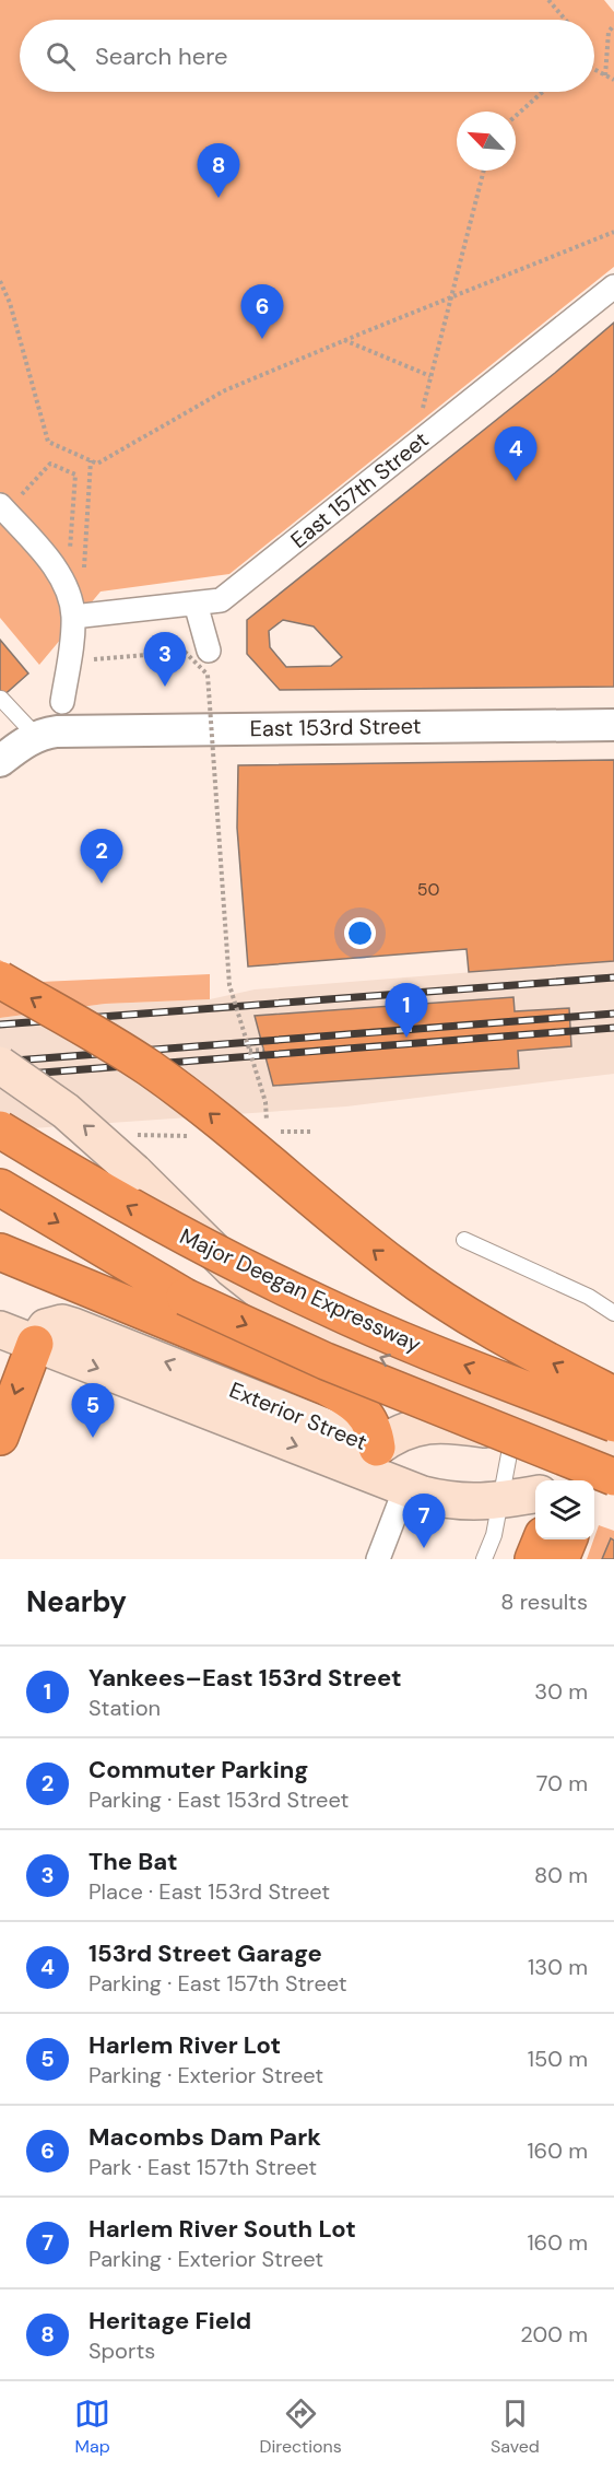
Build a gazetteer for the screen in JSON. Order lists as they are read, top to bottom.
{
  "streets": {
    "highway": ["Major Deegan Expressway"],
    "main road": ["Exterior Street"],
    "street": ["East 157th Street", "East 153rd Street"]
  },
  "house_numbers": ["50"],
  "north": "top left",
  "page": {
    "search": "Search here",
    "pins": [
      "8",
      "6",
      "4",
      "3",
      "2",
      "1",
      "5",
      "7"
    ],
    "heading": ["Nearby", "8 results"],
    "list": [
      {
        "mark": "1",
        "name": "Yankees–East 153rd Street",
        "note": "Station",
        "value": "30 m"
      },
      {
        "mark": "2",
        "name": "Commuter Parking",
        "note": "Parking · East 153rd Street",
        "value": "70 m"
      },
      {
        "mark": "3",
        "name": "The Bat",
        "note": "Place · East 153rd Street",
        "value": "80 m"
      },
      {
        "mark": "4",
        "name": "153rd Street Garage",
        "note": "Parking · East 157th Street",
        "value": "130 m"
      },
      {
        "mark": "5",
        "name": "Harlem River Lot",
        "note": "Parking · Exterior Street",
        "value": "150 m"
      },
      {
        "mark": "6",
        "name": "Macombs Dam Park",
        "note": "Park · East 157th Street",
        "value": "160 m"
      },
      {
        "mark": "7",
        "name": "Harlem River South Lot",
        "note": "Parking · Exterior Street",
        "value": "160 m"
      },
      {
        "mark": "8",
        "name": "Heritage Field",
        "note": "Sports",
        "value": "200 m"
      }
    ],
    "nav": ["Map", "Directions", "Saved"]
  }
}
